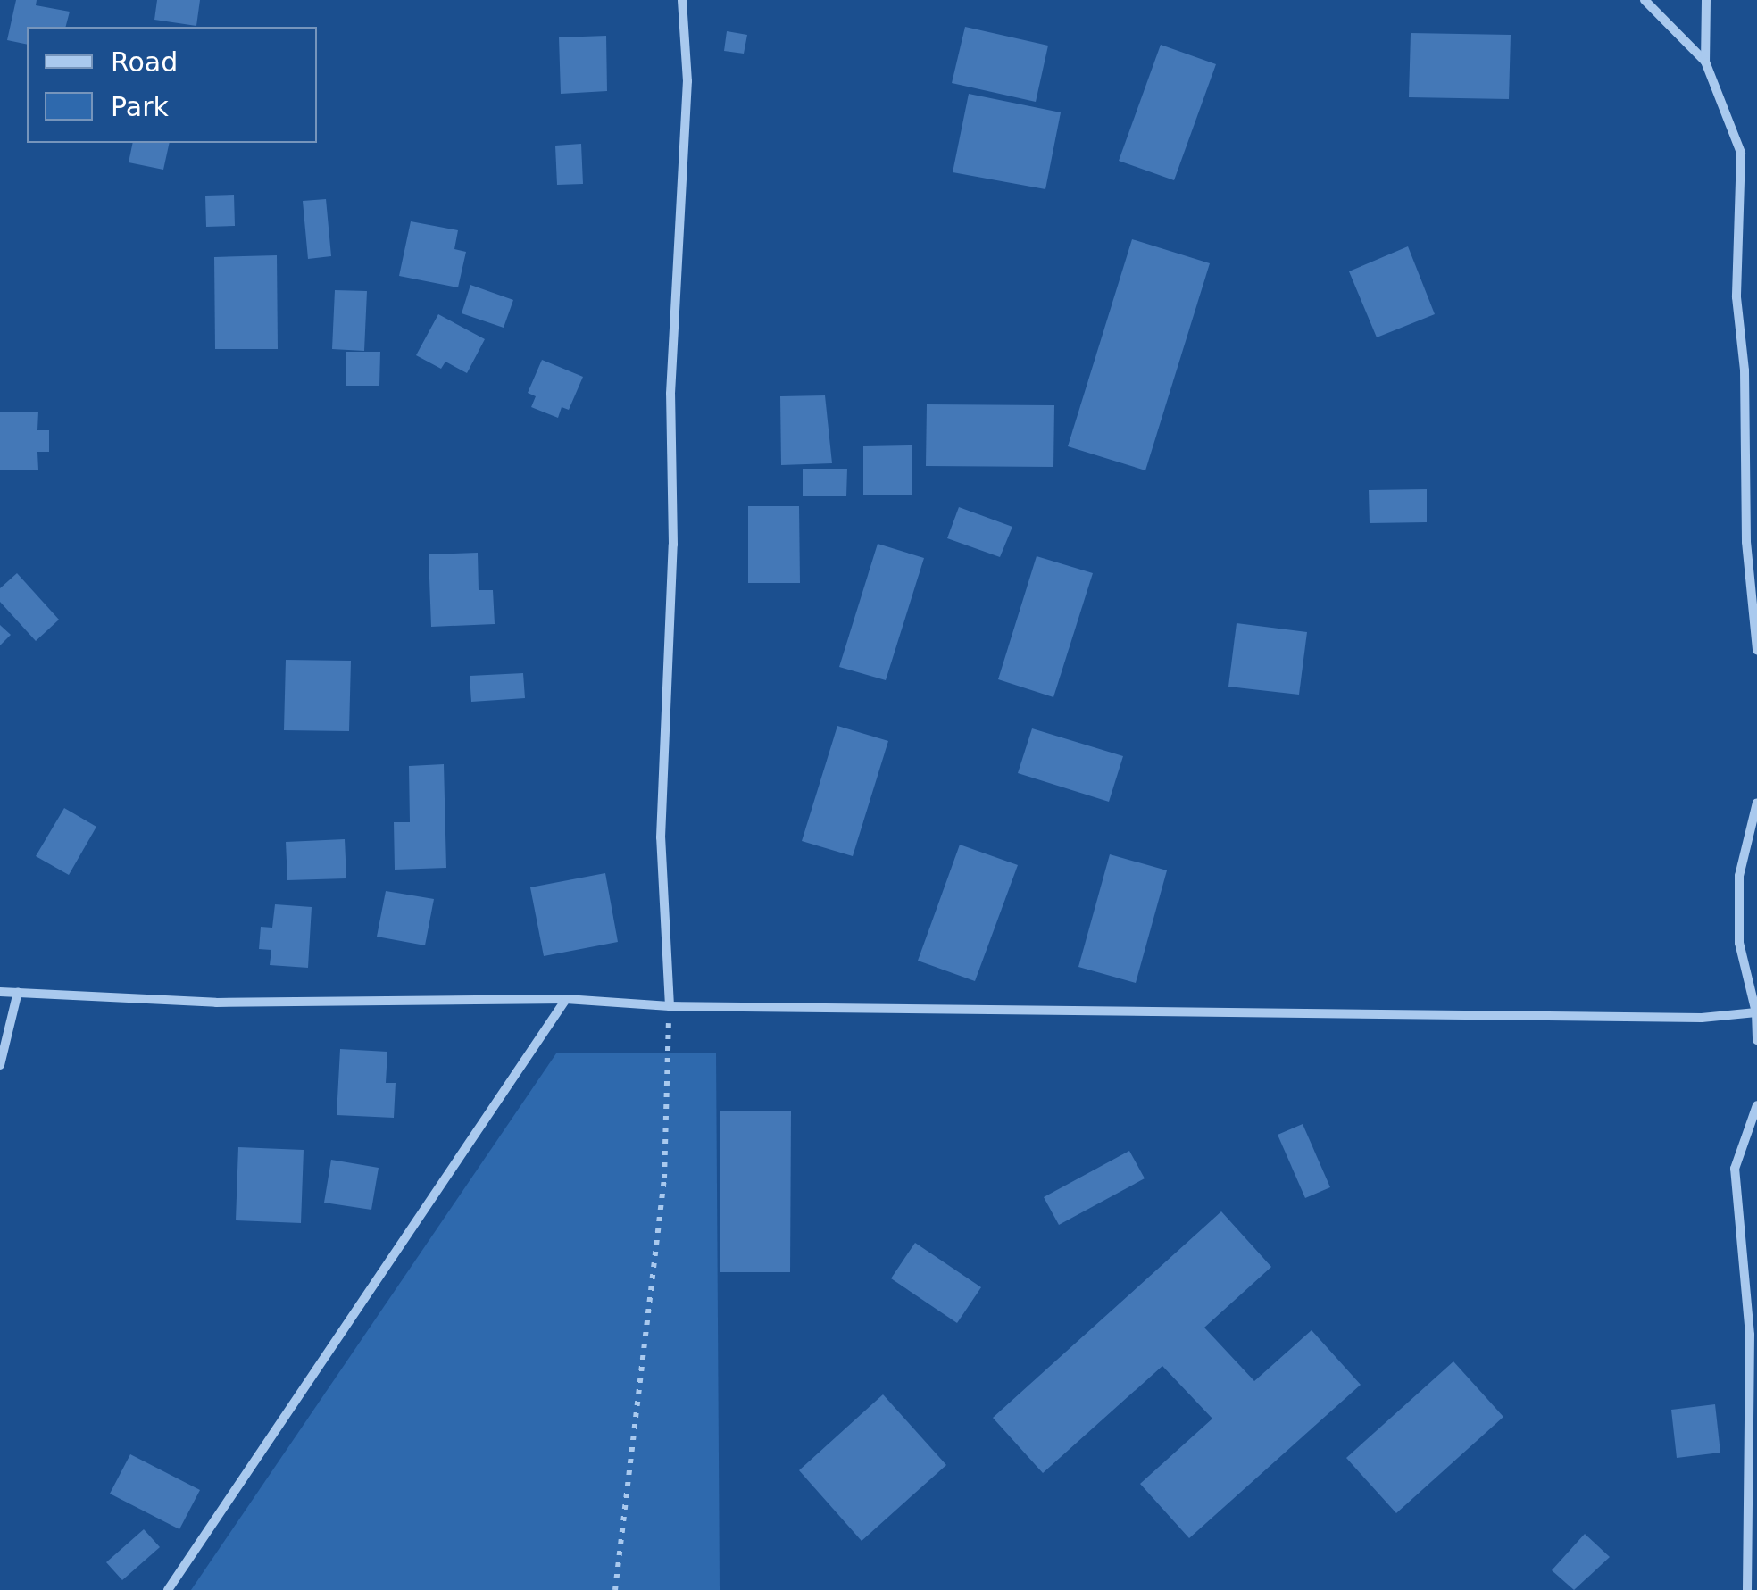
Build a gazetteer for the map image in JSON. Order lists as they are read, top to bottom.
{
  "legend": ["Road", "Park"]
}
